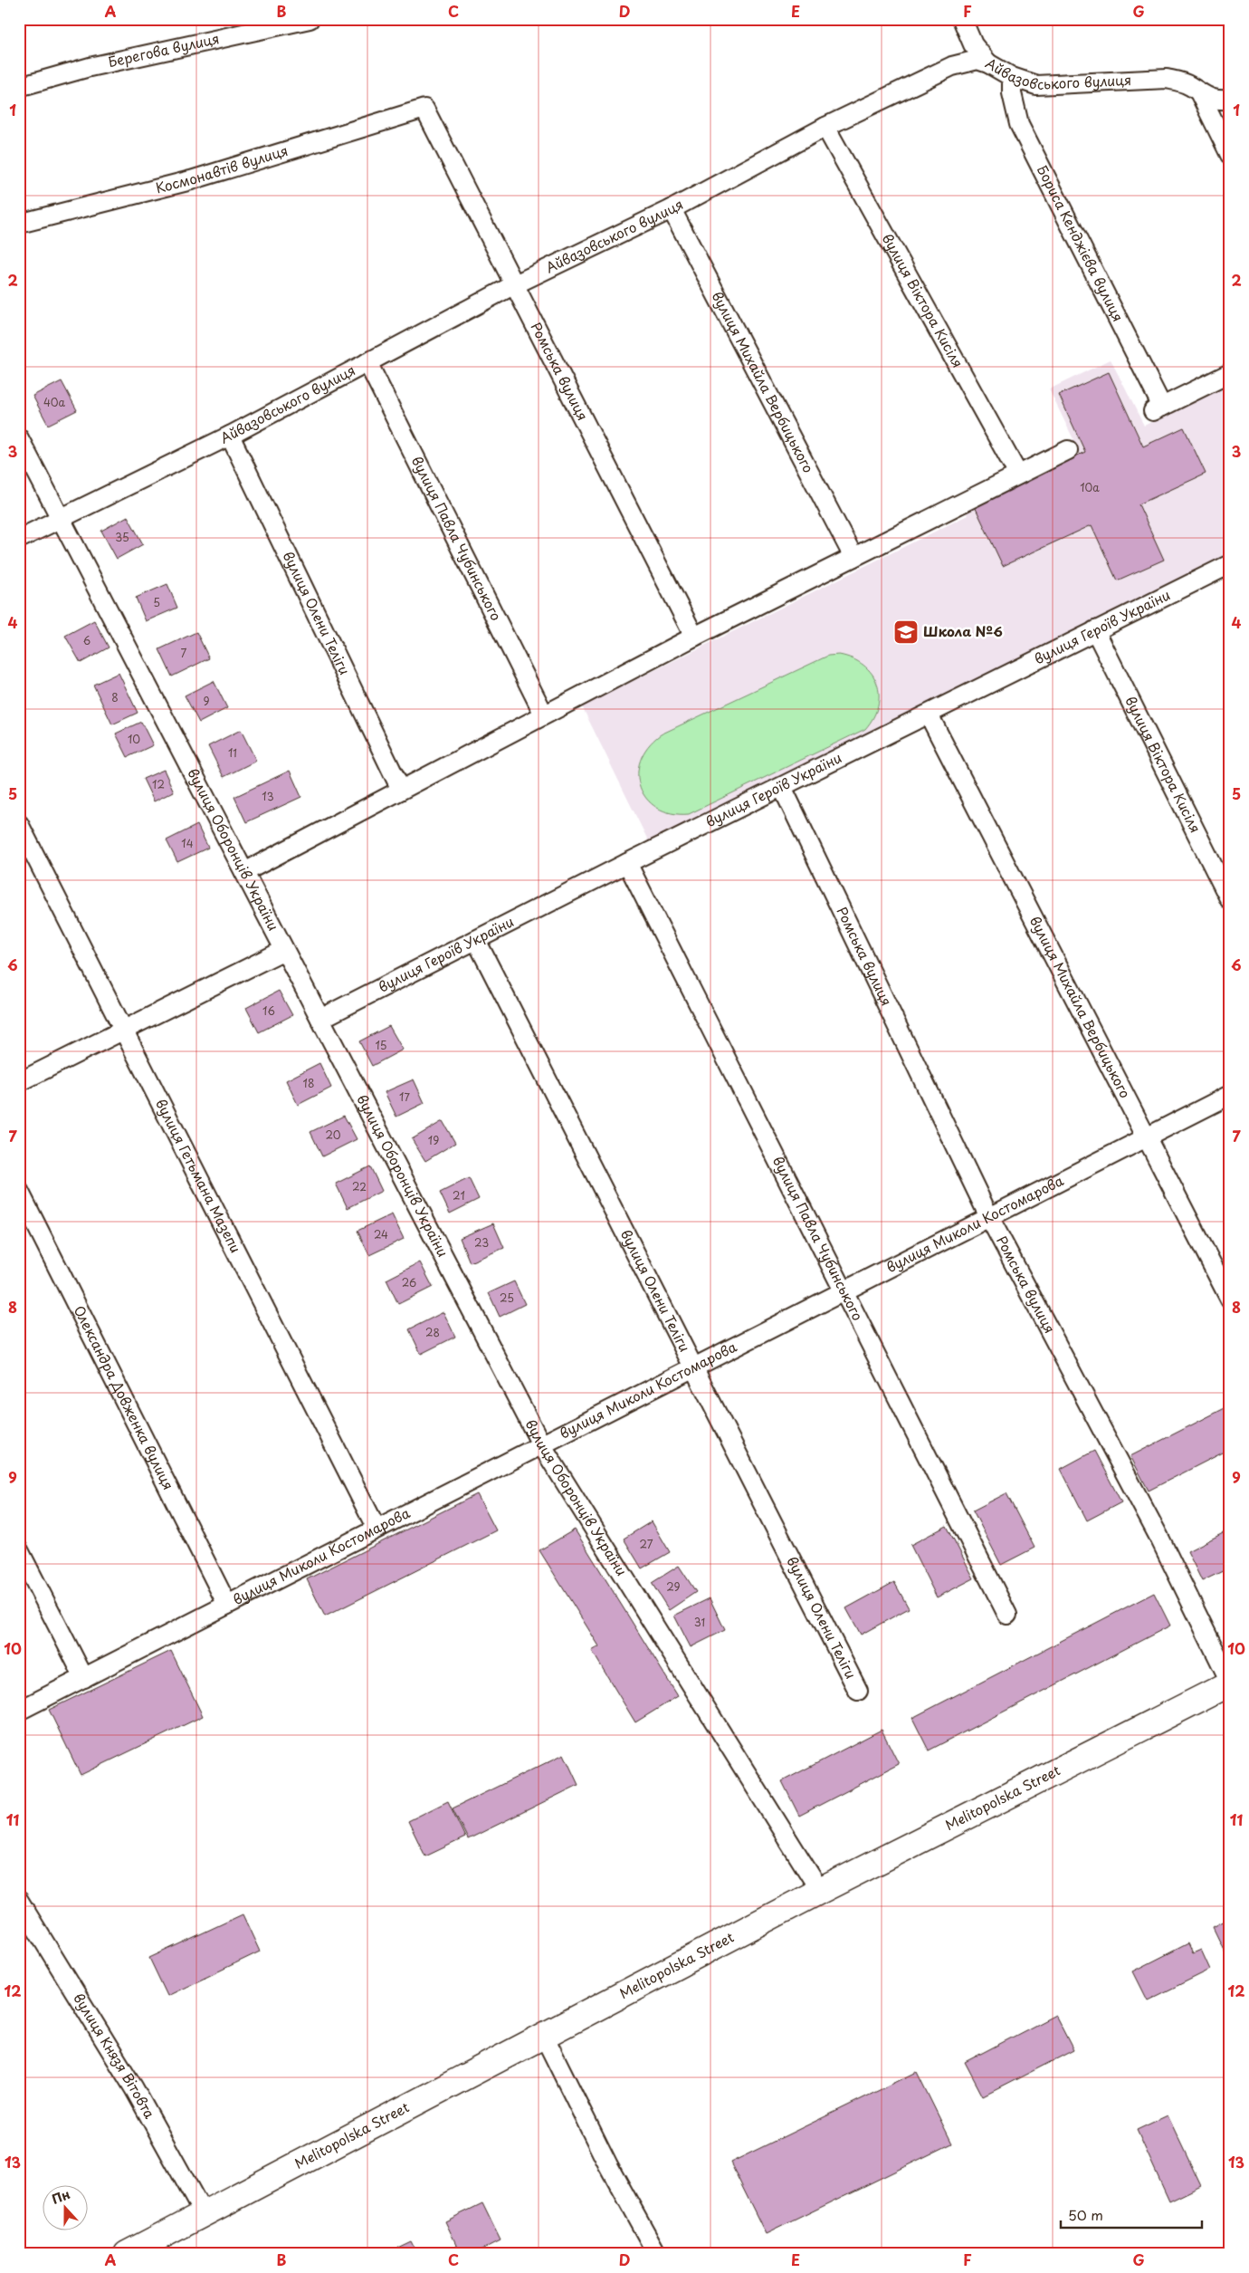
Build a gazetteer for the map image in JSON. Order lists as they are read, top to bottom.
{
  "streets": {
    "main road": ["Melitopolska Street"],
    "street": [
      "Берегова вулиця",
      "Айвазовського вулиця",
      "Космонавтів вулиця",
      "Бориса Кенджієва вулиця",
      "вулиця Віктора Кисіля",
      "Ромська вулиця",
      "вулиця Михайла Вербицького",
      "вулиця Павла Чубинського",
      "вулиця Олени Теліги",
      "вулиця Героїв України",
      "вулиця Оборонців України",
      "вулиця Гетьмана Мазепи",
      "вулиця Миколи Костомарова",
      "Олександра Довженка вулиця",
      "вулиця Князя Вітовта"
    ]
  },
  "crossings": [
    ["Айвазовського вулиця", "Бориса Кенджієва вулиця"],
    ["Айвазовського вулиця", "вулиця Віктора Кисіля"],
    ["Айвазовського вулиця", "Ромська вулиця"],
    ["Айвазовського вулиця", "вулиця Михайла Вербицького"],
    ["Айвазовського вулиця", "вулиця Павла Чубинського"],
    ["Айвазовського вулиця", "вулиця Олени Теліги"],
    ["Айвазовського вулиця", "вулиця Оборонців України"],
    ["Космонавтів вулиця", "Ромська вулиця"],
    ["вулиця Віктора Кисіля", "вулиця Героїв України"],
    ["Ромська вулиця", "вулиця Героїв України"],
    ["Ромська вулиця", "вулиця Миколи Костомарова"],
    ["Ромська вулиця", "Melitopolska Street"],
    ["вулиця Михайла Вербицького", "вулиця Героїв України"],
    ["вулиця Михайла Вербицького", "вулиця Миколи Костомарова"],
    ["вулиця Павла Чубинського", "вулиця Героїв України"],
    ["вулиця Павла Чубинського", "вулиця Миколи Костомарова"],
    ["вулиця Олени Теліги", "вулиця Героїв України"],
    ["вулиця Олени Теліги", "вулиця Миколи Костомарова"],
    ["вулиця Героїв України", "вулиця Оборонців України"],
    ["вулиця Оборонців України", "вулиця Миколи Костомарова"],
    ["вулиця Оборонців України", "Melitopolska Street"],
    ["вулиця Гетьмана Мазепи", "вулиця Миколи Костомарова"],
    ["вулиця Миколи Костомарова", "Олександра Довженка вулиця"],
    ["Melitopolska Street", "вулиця Князя Вітовта"]
  ],
  "places": {
    "school or university": ["Школа №6"]
  },
  "house_numbers": [
    "40а",
    "10а",
    "35",
    "5",
    "6",
    "7",
    "8",
    "9",
    "10",
    "11",
    "12",
    "13",
    "14",
    "16",
    "15",
    "18",
    "17",
    "20",
    "19",
    "22",
    "21",
    "24",
    "23",
    "26",
    "25",
    "28",
    "27",
    "29",
    "31"
  ],
  "scale_bar": "50 m",
  "north": "top",
  "grid": {
    "columns": [
      "A",
      "B",
      "C",
      "D",
      "E",
      "F",
      "G"
    ],
    "rows": [
      "1",
      "2",
      "3",
      "4",
      "5",
      "6",
      "7",
      "8",
      "9",
      "10",
      "11",
      "12",
      "13"
    ]
  }
}
